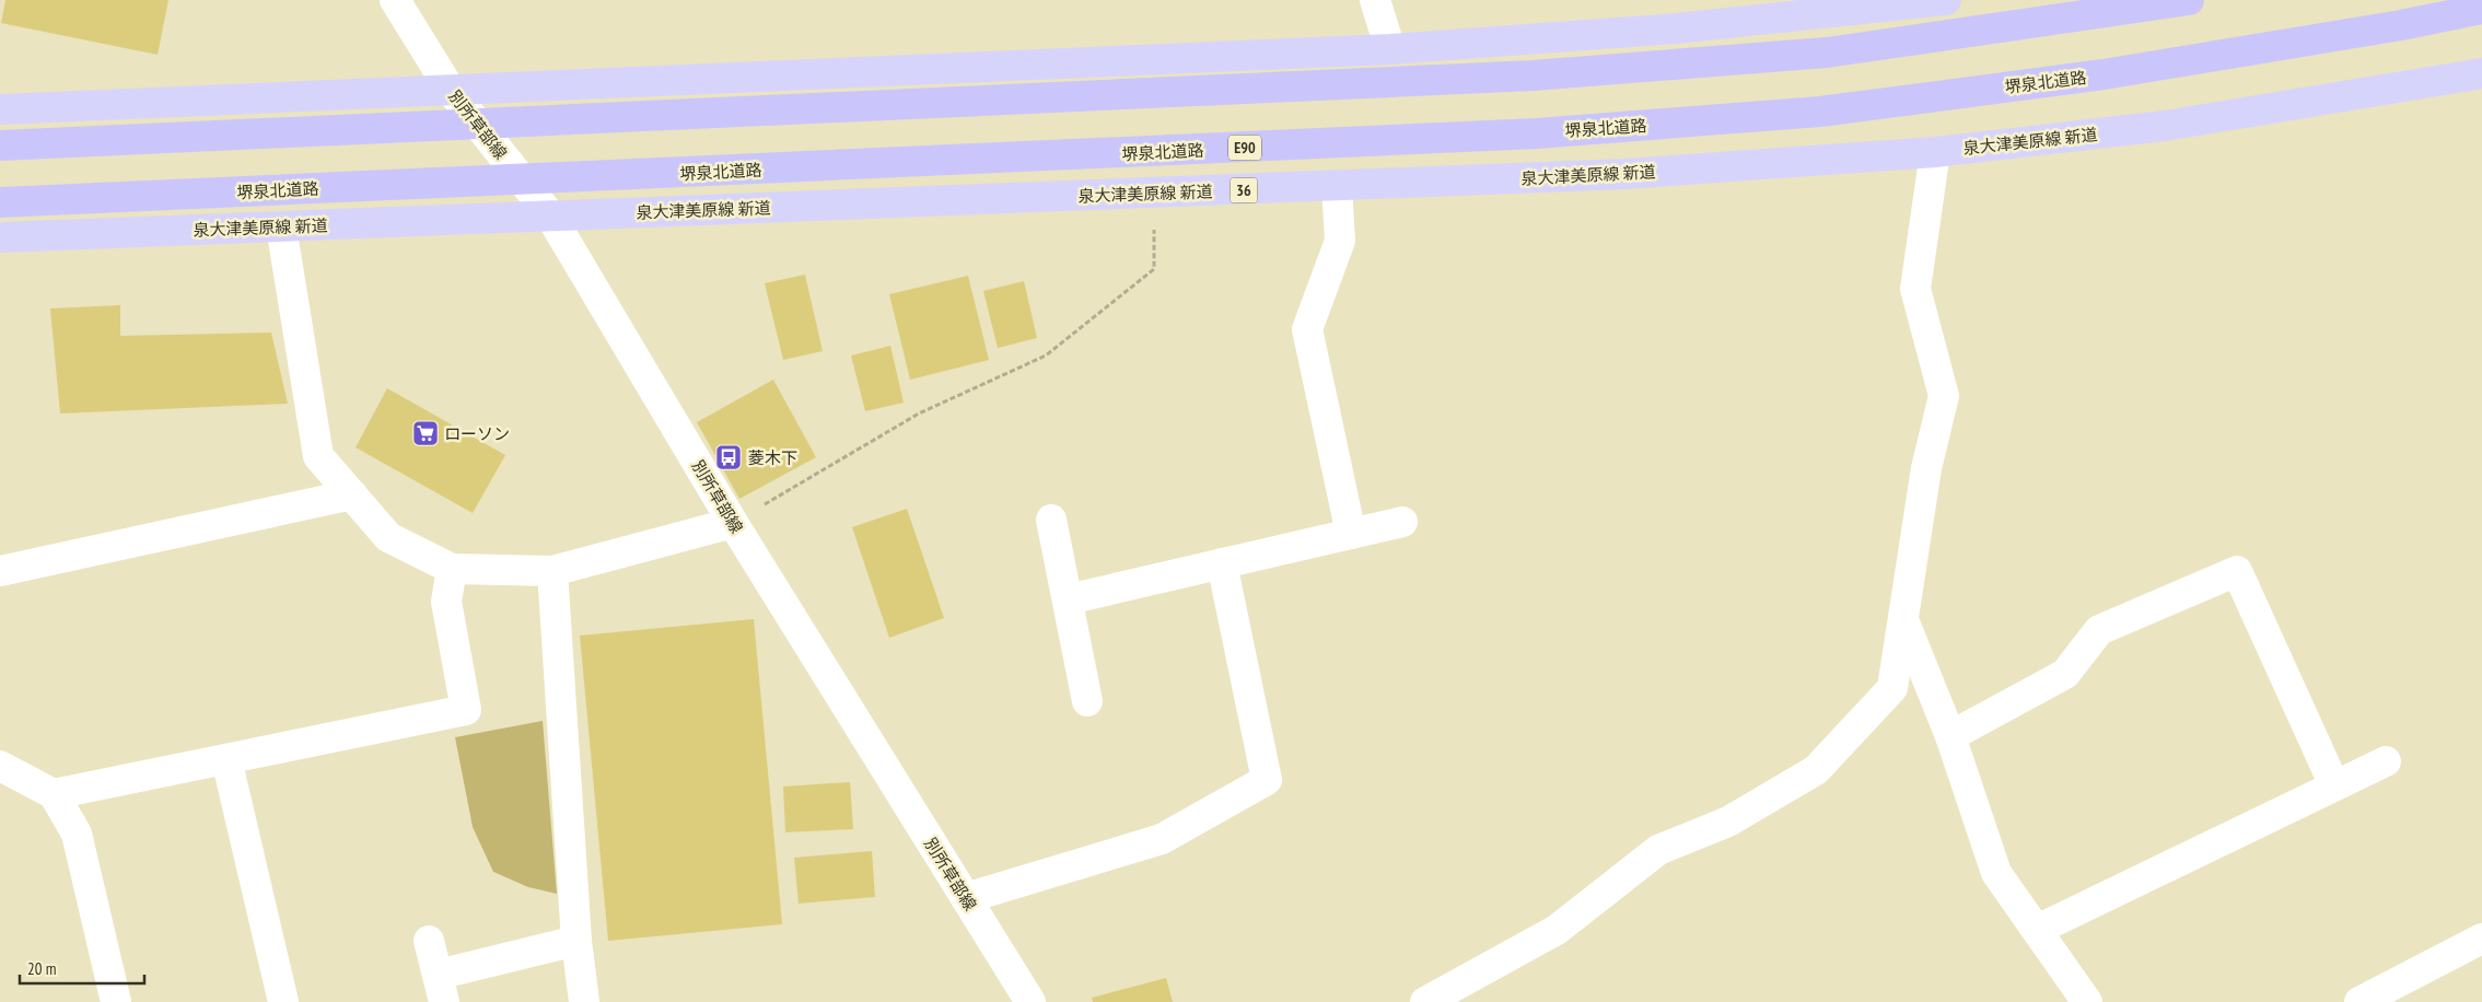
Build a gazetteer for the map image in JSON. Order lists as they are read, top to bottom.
{
  "streets": {
    "highway": ["堺泉北道路", "E90"],
    "main road": ["泉大津美原線 新道", "36"],
    "street": ["別所草部線"]
  },
  "crossings": [
    ["別所草部線", "泉大津美原線 新道"]
  ],
  "places": {
    "supermarket": ["ローソン"],
    "bus stop": ["菱木下"]
  },
  "scale_bar": "20 m"
}
